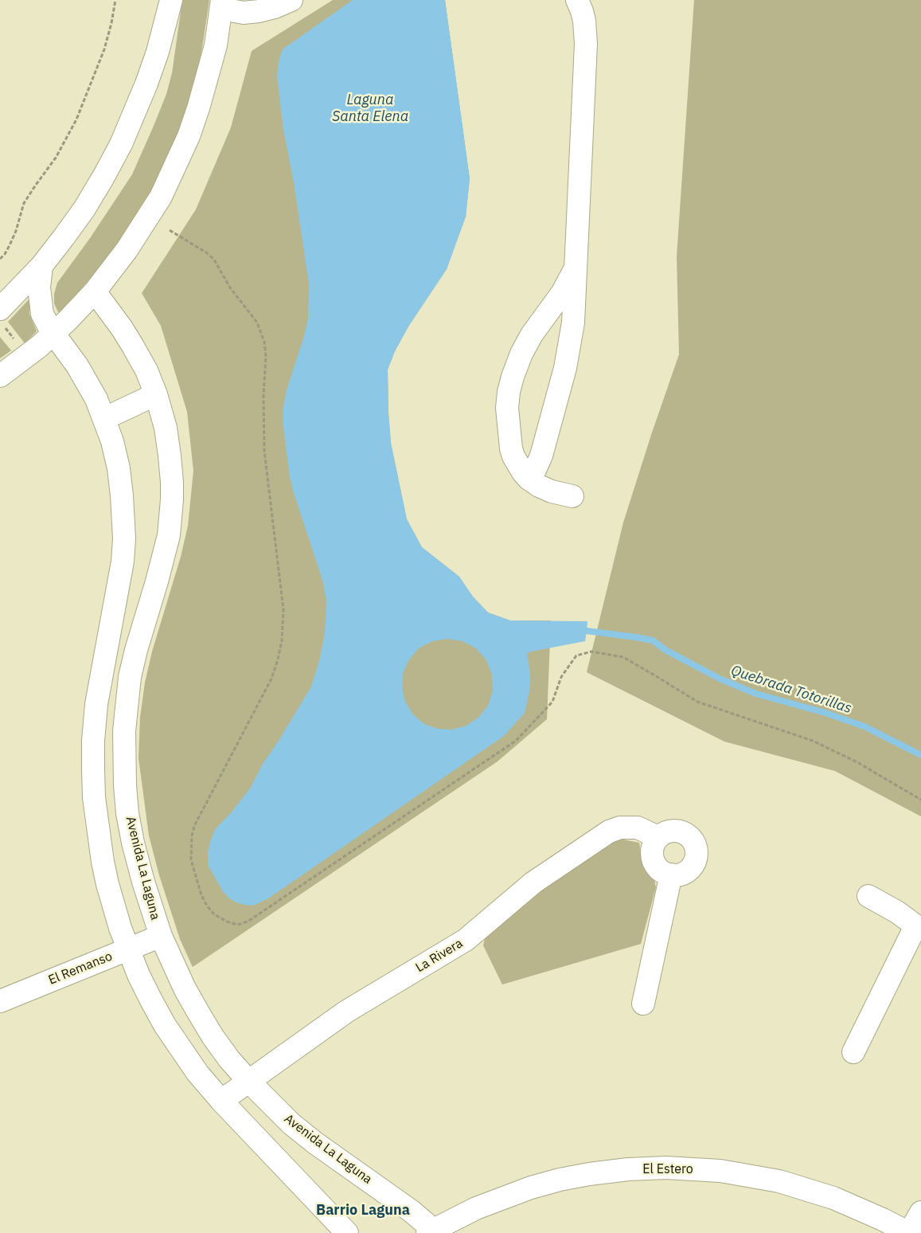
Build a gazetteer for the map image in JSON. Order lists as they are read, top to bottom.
{
  "streets": {
    "street": [
      "Avenida La Laguna",
      "La Rivera",
      "El Remanso",
      "El Estero"
    ]
  },
  "crossings": [
    ["Avenida La Laguna", "La Rivera"],
    ["Avenida La Laguna", "El Remanso"],
    ["Avenida La Laguna", "El Estero"]
  ],
  "districts": ["Barrio Laguna"],
  "water": ["Laguna Santa Elena", "Quebrada Totorillas"]
}
